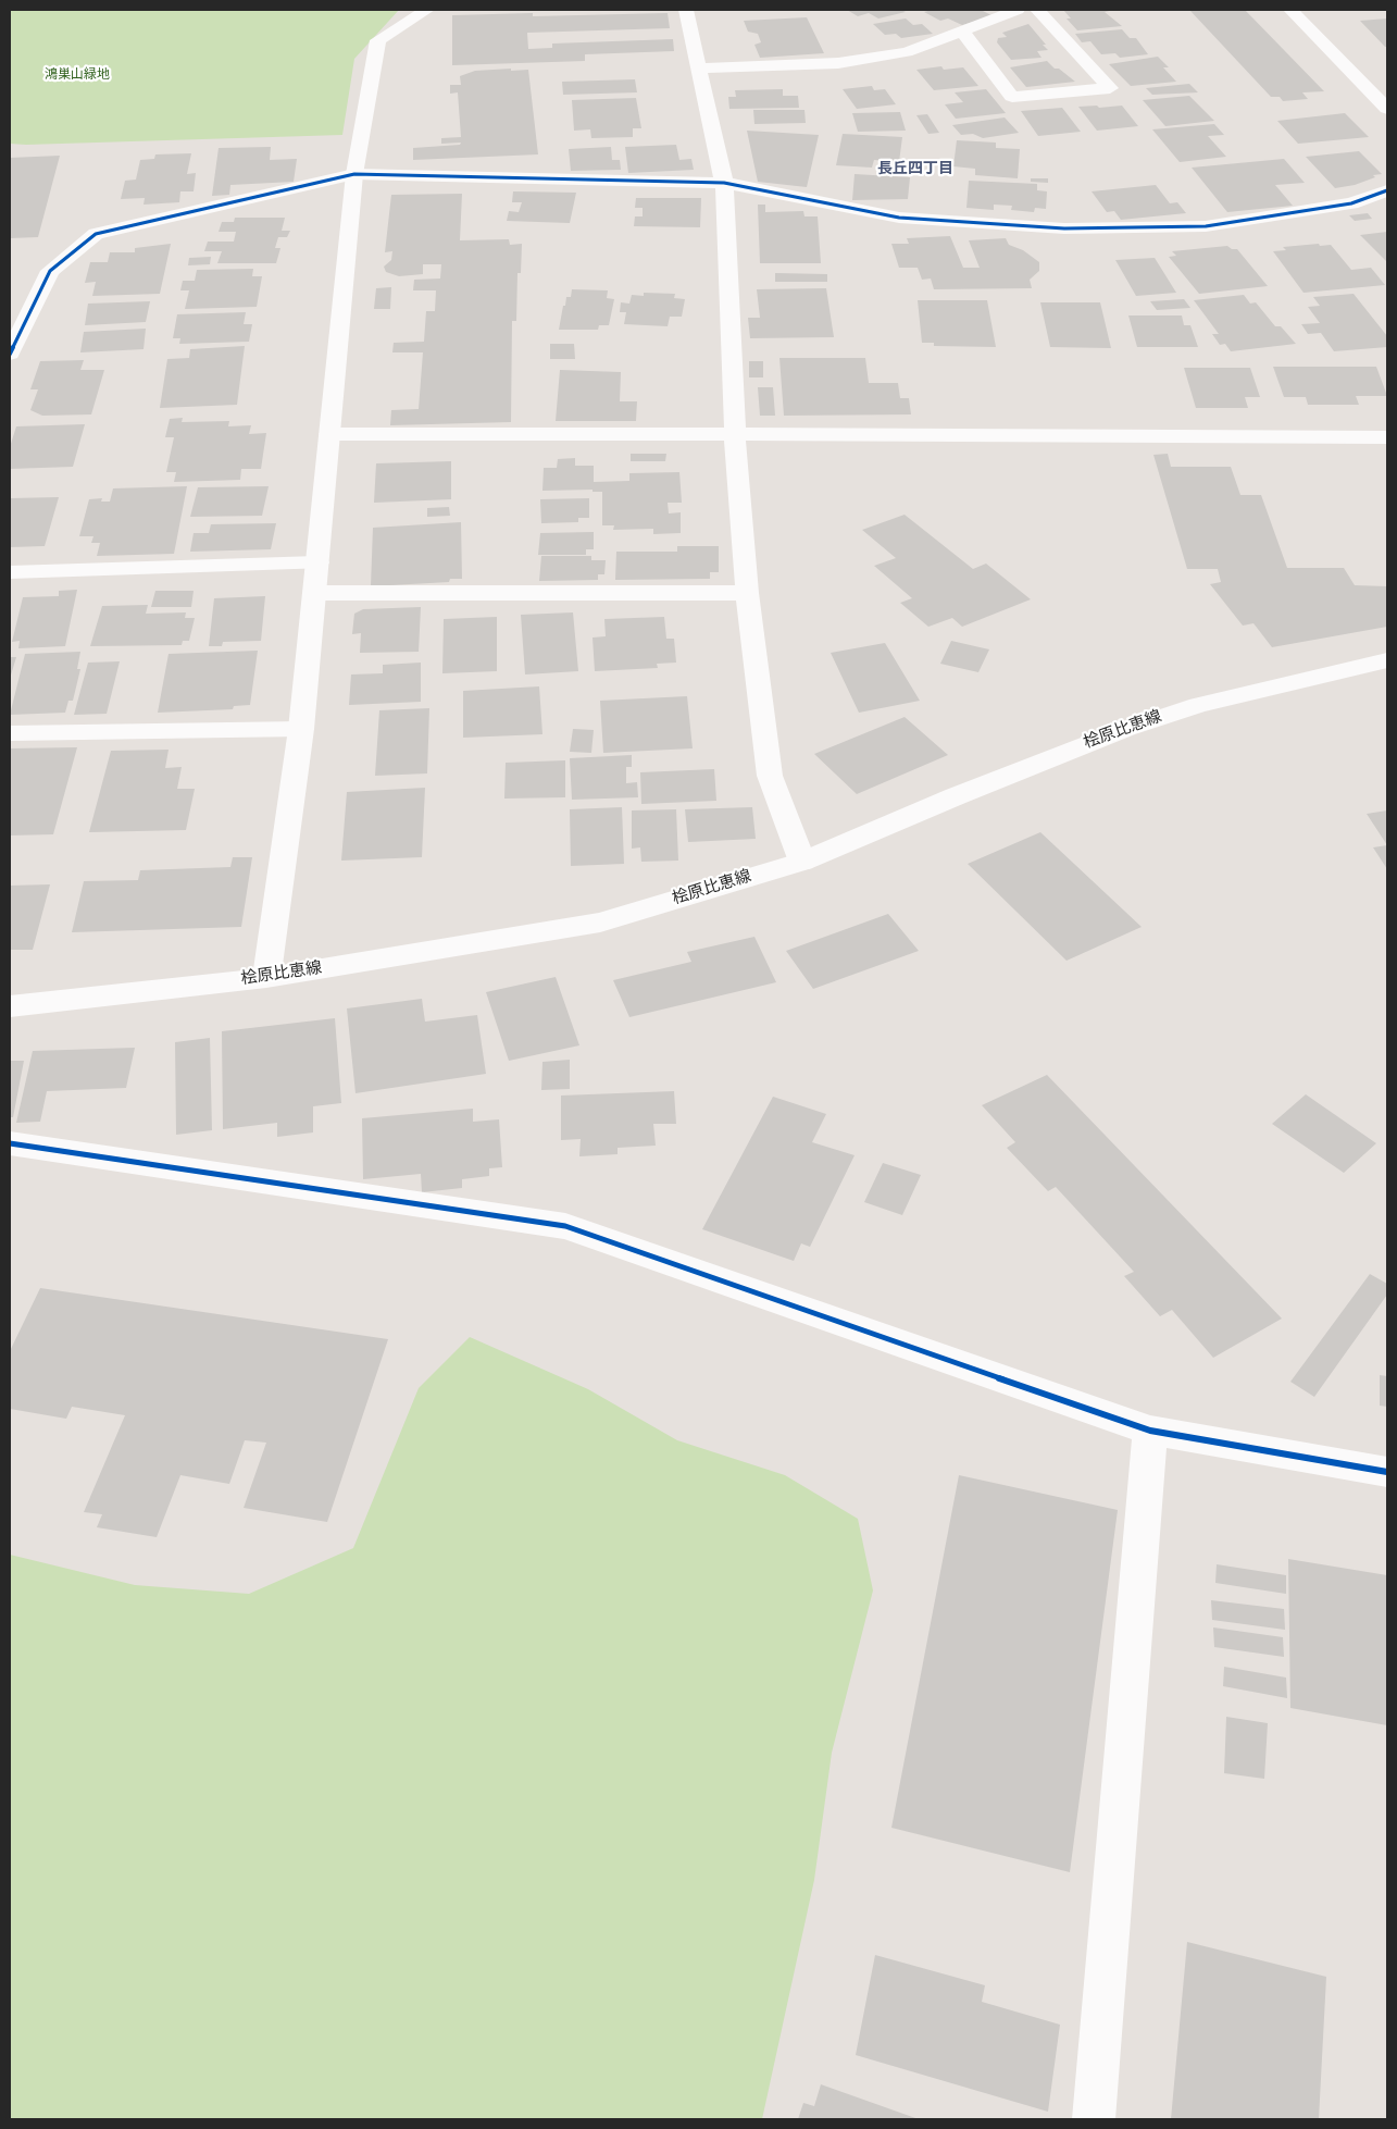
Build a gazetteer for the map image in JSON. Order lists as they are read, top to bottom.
{
  "streets": {
    "street": ["桧原比恵線"]
  },
  "districts": ["長丘四丁目"],
  "parks": ["鴻巣山緑地"]
}
